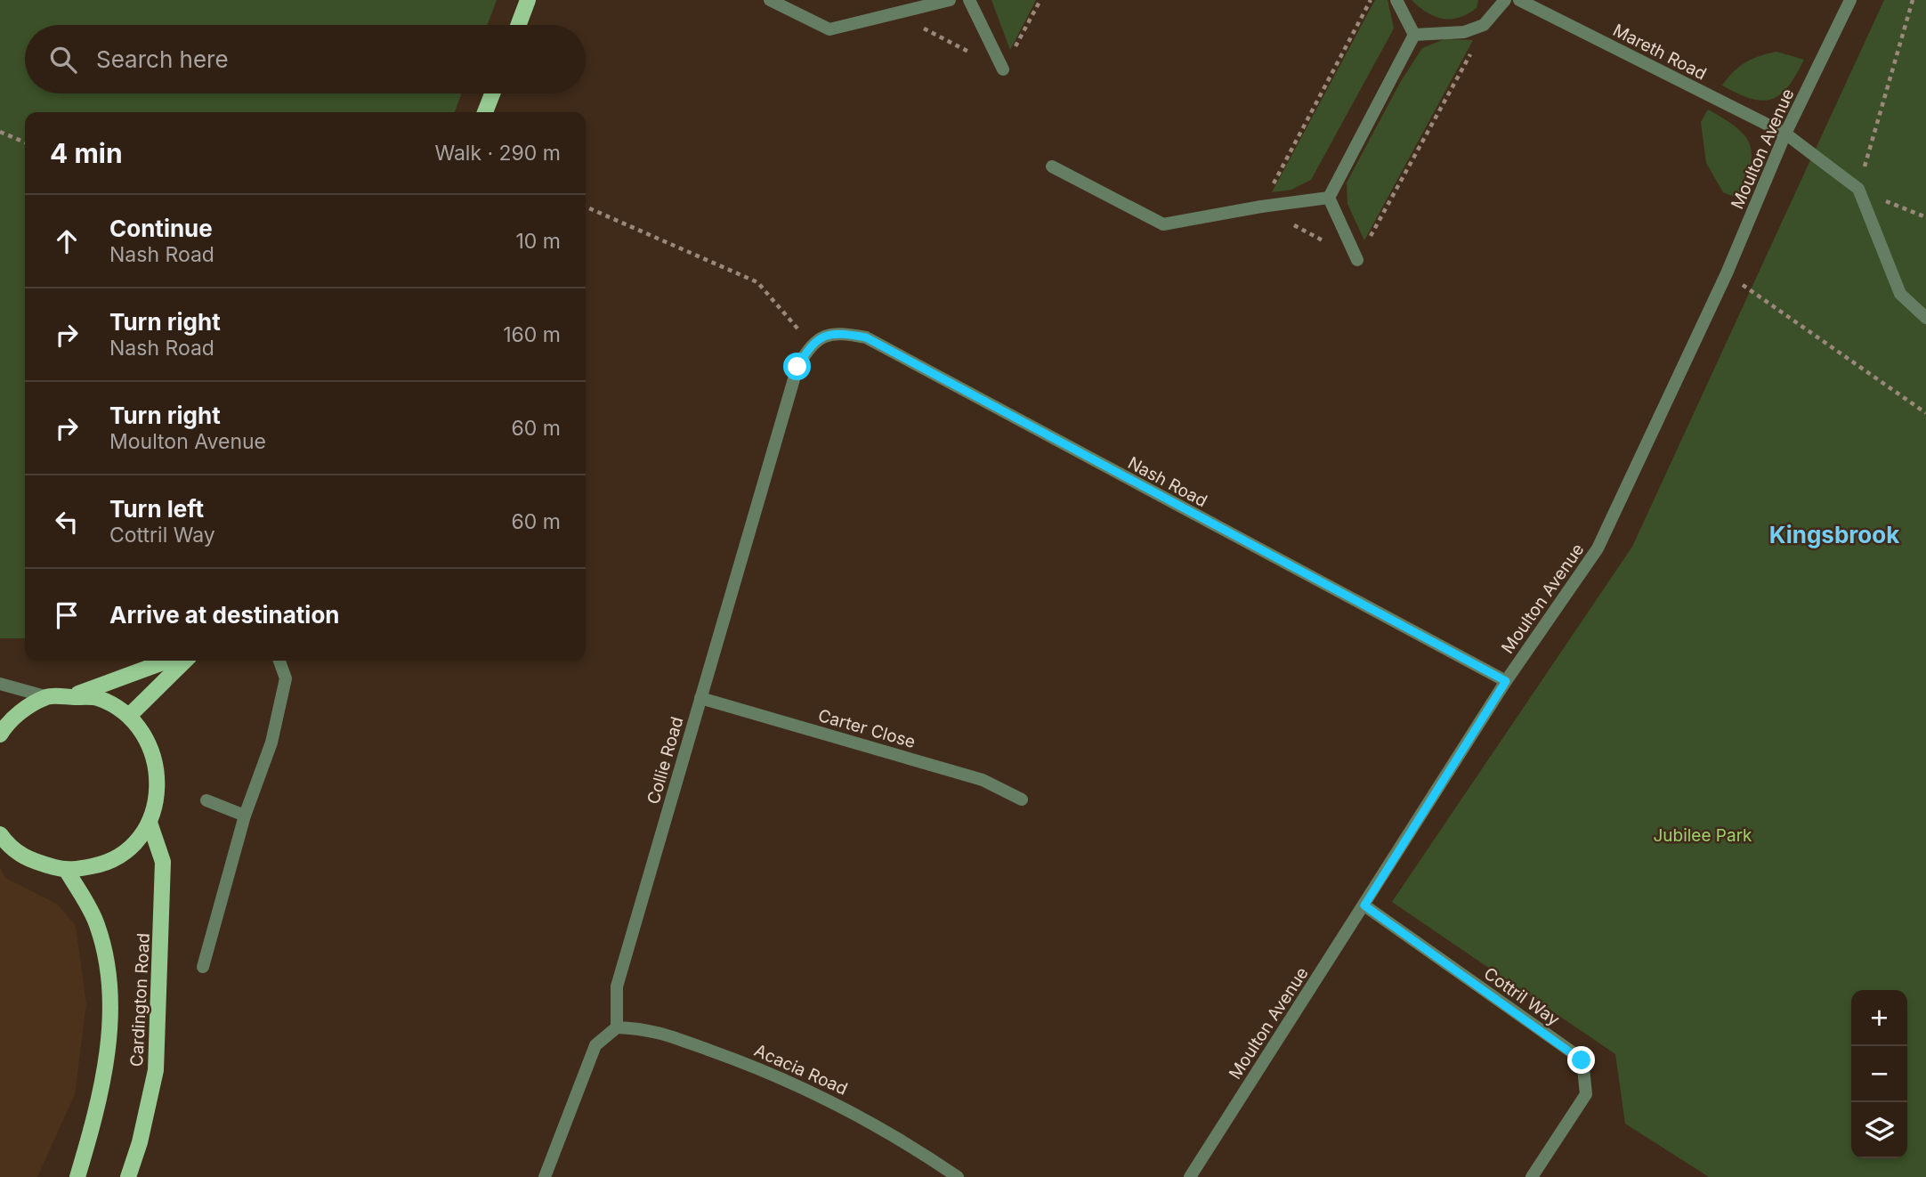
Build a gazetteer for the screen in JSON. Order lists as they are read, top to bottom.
{
  "streets": {
    "main road": ["Cardington Road"],
    "street": [
      "Mareth Road",
      "Moulton Avenue",
      "Nash Road",
      "Carter Close",
      "Collie Road",
      "Cottril Way",
      "Acacia Road"
    ]
  },
  "crossings": [
    ["Mareth Road", "Moulton Avenue"],
    ["Moulton Avenue", "Nash Road"],
    ["Moulton Avenue", "Cottril Way"],
    ["Nash Road", "Collie Road"],
    ["Carter Close", "Collie Road"],
    ["Collie Road", "Acacia Road"]
  ],
  "districts": ["Kingsbrook"],
  "parks": ["Jubilee Park"],
  "page": {
    "search": "Search here",
    "heading": ["4 min", "Walk · 290 m"],
    "list": [
      ["Continue", "Nash Road", "10 m"],
      ["Turn right", "Nash Road", "160 m"],
      ["Turn right", "Moulton Avenue", "60 m"],
      ["Turn left", "Cottril Way", "60 m"],
      "Arrive at destination"
    ],
    "map_buttons": ["+", "−"]
  }
}
